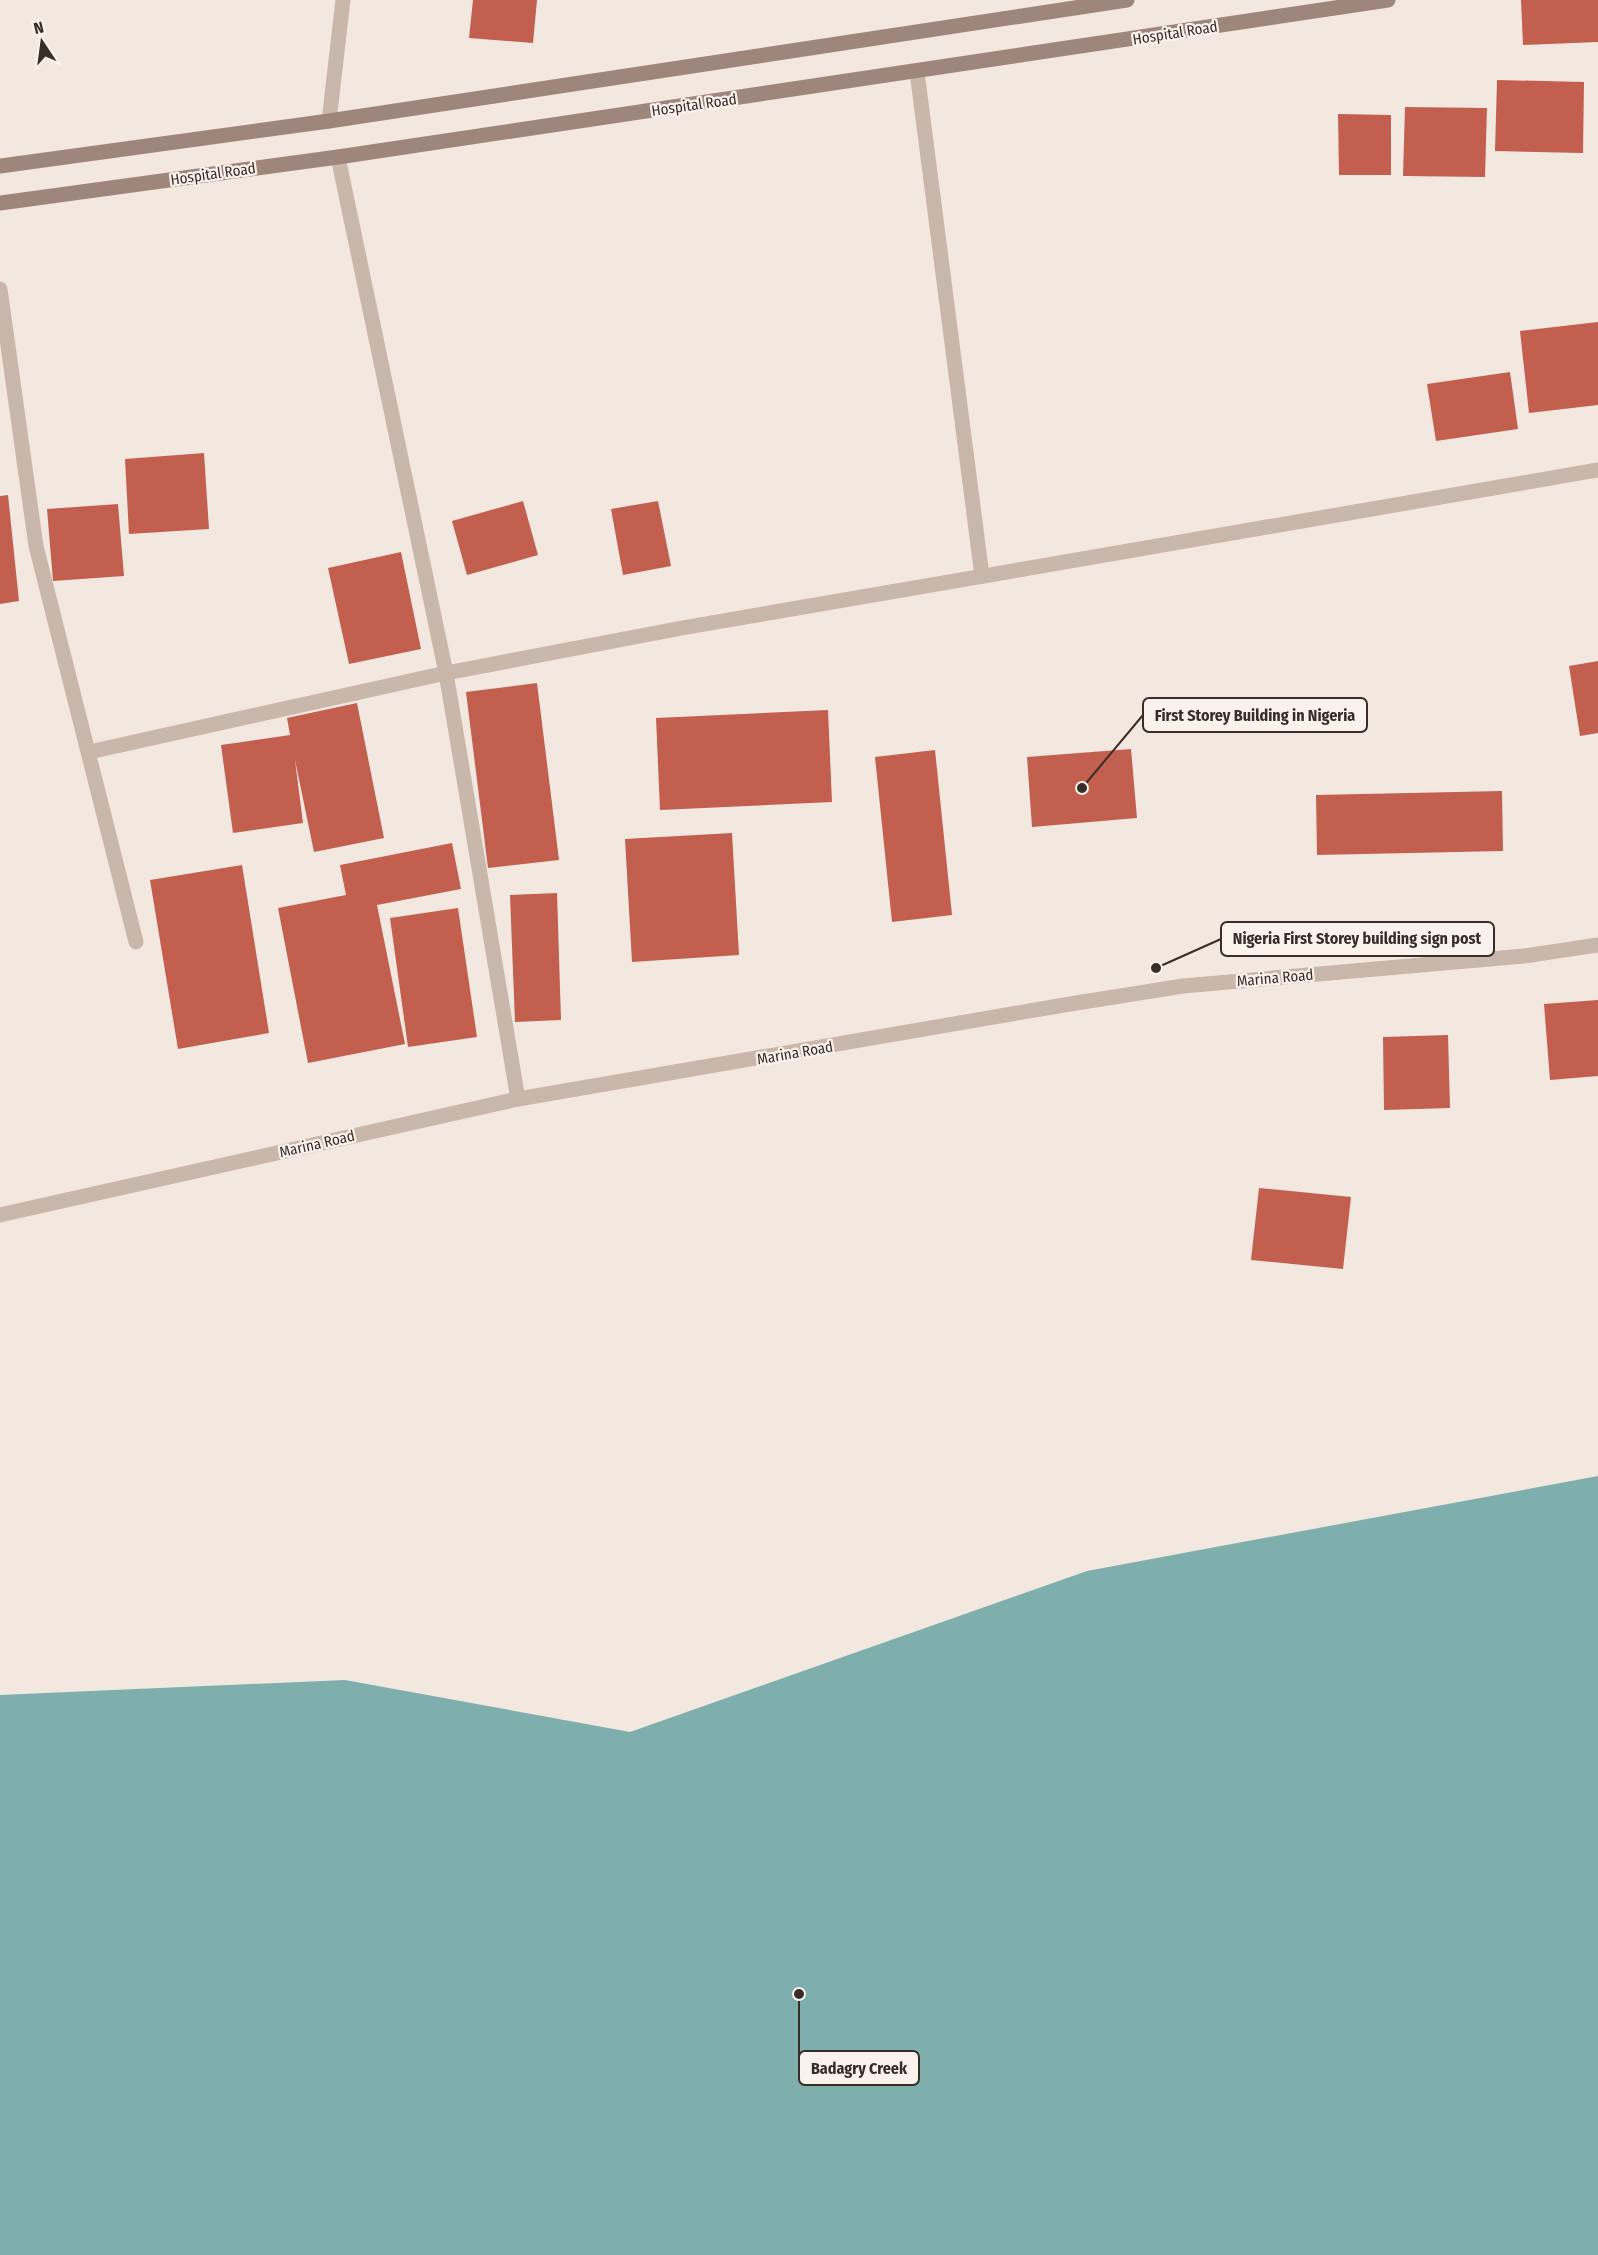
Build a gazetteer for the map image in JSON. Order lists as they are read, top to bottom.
{
  "streets": {
    "street": ["Hospital Road", "Marina Road"]
  },
  "places": ["First Storey Building in Nigeria", "Nigeria First Storey building sign post", "Badagry Creek"],
  "north": "top"
}
